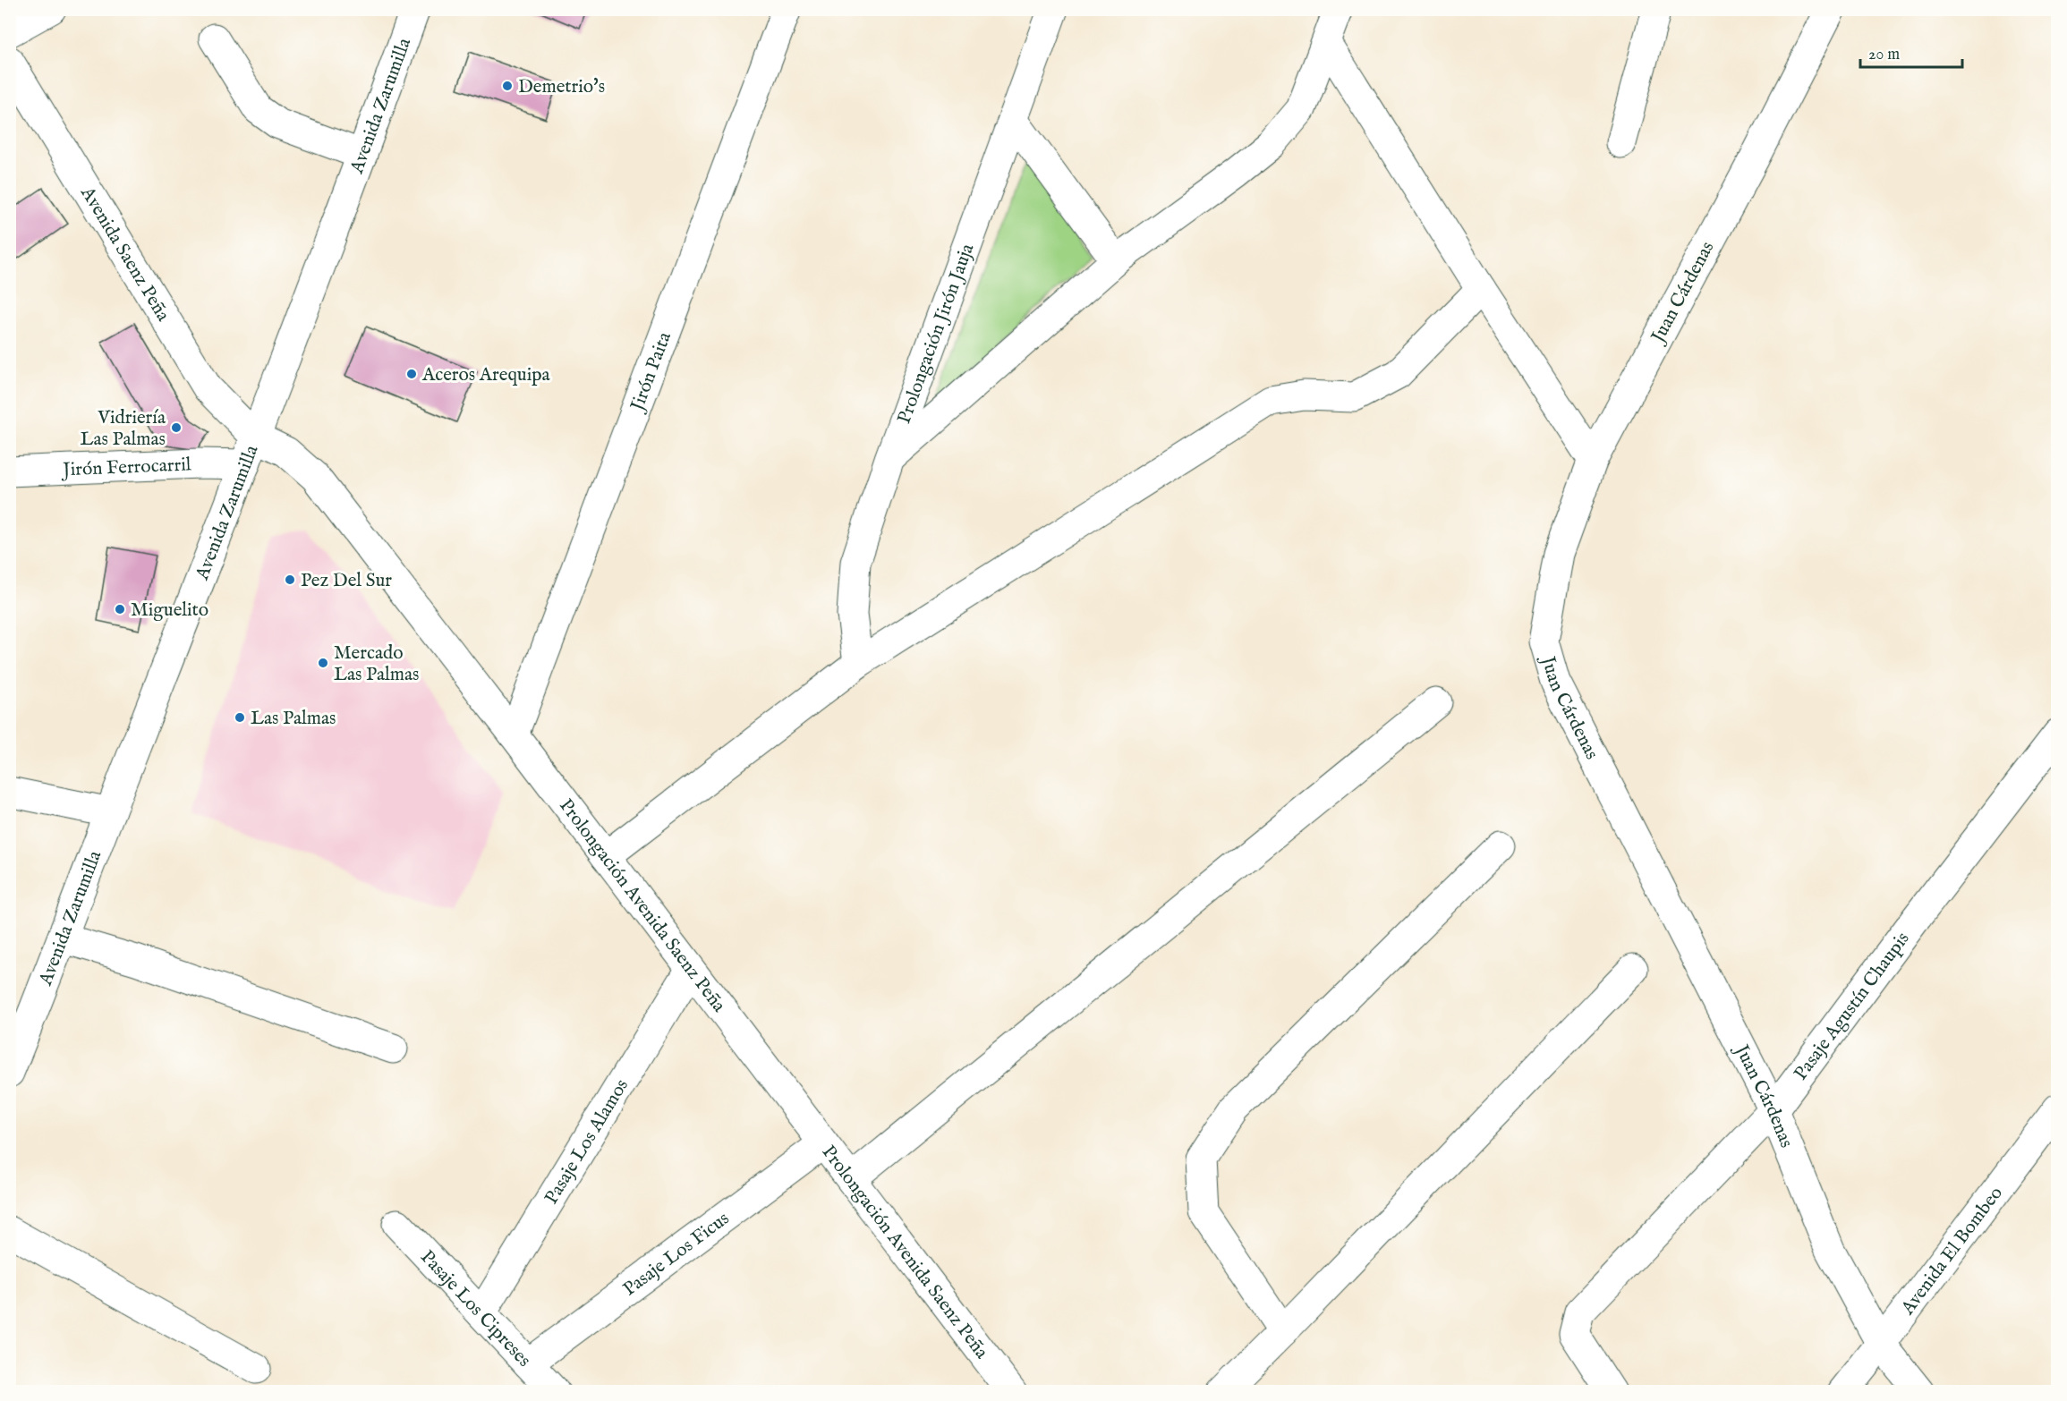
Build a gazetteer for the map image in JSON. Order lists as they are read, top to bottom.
{
  "streets": {
    "street": [
      "Avenida Zarumilla",
      "Avenida Saenz Peña",
      "Juan Cárdenas",
      "Prolongación Jirón Jauja",
      "Jirón Paita",
      "Jirón Ferrocarril",
      "Prolongación Avenida Saenz Peña",
      "Pasaje Agustín Chaupis",
      "Pasaje Los Alamos",
      "Avenida El Bombeo",
      "Pasaje Los Ficus",
      "Pasaje Los Cipreses"
    ]
  },
  "crossings": [
    ["Avenida Zarumilla", "Avenida Saenz Peña"],
    ["Avenida Zarumilla", "Jirón Ferrocarril"],
    ["Avenida Zarumilla", "Prolongación Avenida Saenz Peña"],
    ["Avenida Saenz Peña", "Prolongación Avenida Saenz Peña"],
    ["Juan Cárdenas", "Pasaje Agustín Chaupis"],
    ["Juan Cárdenas", "Avenida El Bombeo"],
    ["Jirón Paita", "Prolongación Avenida Saenz Peña"],
    ["Prolongación Avenida Saenz Peña", "Pasaje Los Alamos"],
    ["Prolongación Avenida Saenz Peña", "Pasaje Los Ficus"],
    ["Pasaje Los Alamos", "Pasaje Los Cipreses"],
    ["Pasaje Los Ficus", "Pasaje Los Cipreses"]
  ],
  "places": [
    "Demetrio's",
    "Aceros Arequipa",
    "Vidriería Las Palmas",
    "Pez Del Sur",
    "Miguelito",
    "Mercado Las Palmas",
    "Las Palmas"
  ],
  "scale_bar": "20 m"
}
